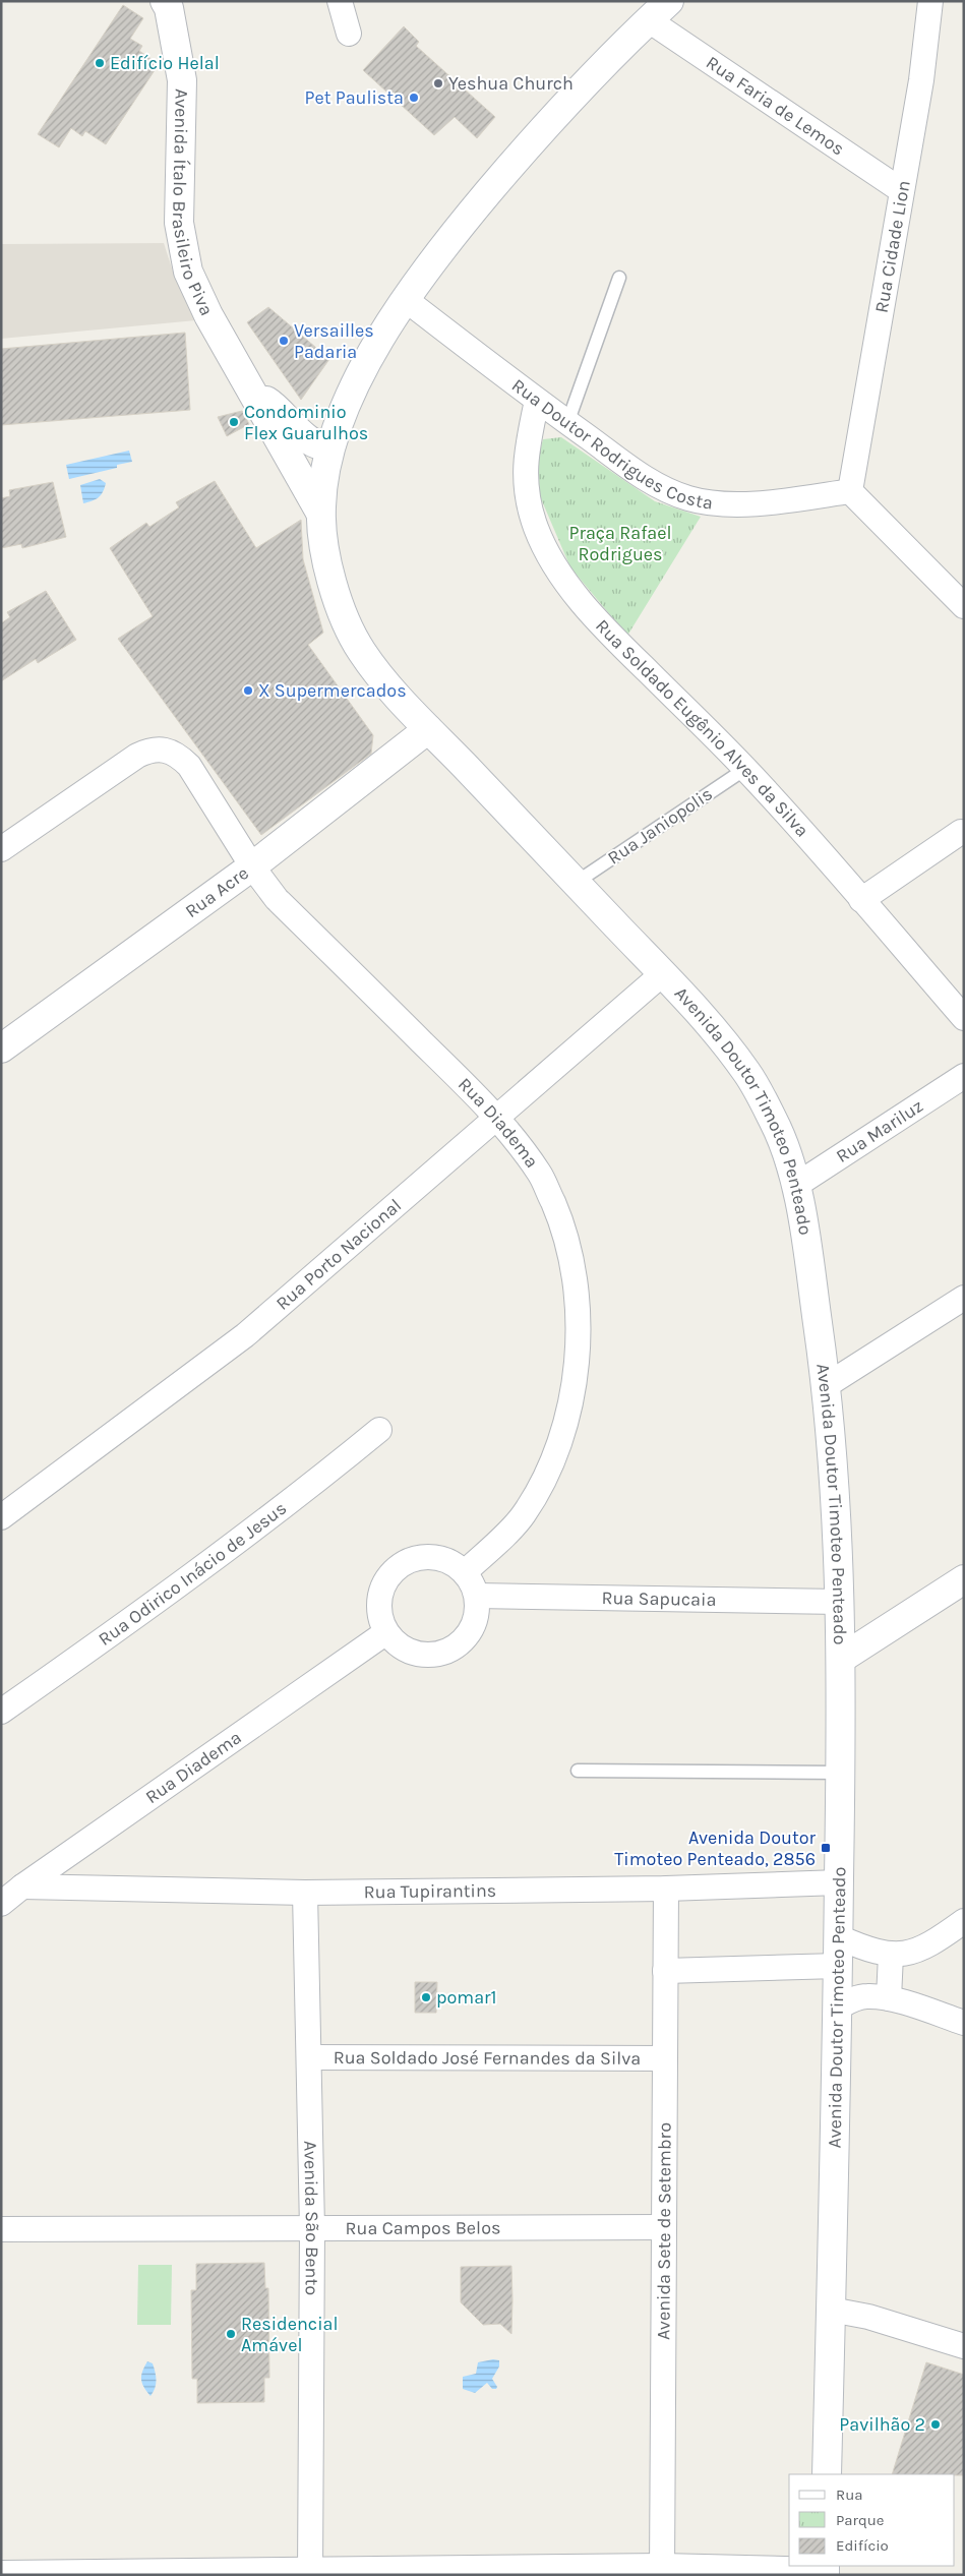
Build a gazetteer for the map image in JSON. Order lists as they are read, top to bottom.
{
  "streets": {
    "main road": ["Avenida Ítalo Brasileiro Piva", "Rua Acre", "Avenida Doutor Timoteo Penteado"],
    "street": [
      "Rua Faria de Lemos",
      "Rua Cidade Lion",
      "Rua Doutor Rodrigues Costa",
      "Rua Soldado Eugênio Alves da Silva",
      "Rua Diadema",
      "Rua Mariluz",
      "Rua Porto Nacional",
      "Rua Odirico Inácio de Jesus",
      "Rua Sapucaia",
      "Rua Tupirantins",
      "Rua Soldado José Fernandes da Silva",
      "Avenida São Bento",
      "Rua Campos Belos",
      "Avenida Sete de Setembro"
    ],
    "lane": ["Rua Janiopolis"]
  },
  "crossings": [
    ["Rua Faria de Lemos", "Rua Cidade Lion"],
    ["Rua Faria de Lemos", "Avenida Doutor Timoteo Penteado"],
    ["Avenida Ítalo Brasileiro Piva", "Avenida Doutor Timoteo Penteado"],
    ["Rua Cidade Lion", "Rua Doutor Rodrigues Costa"],
    ["Rua Doutor Rodrigues Costa", "Rua Soldado Eugênio Alves da Silva"],
    ["Rua Doutor Rodrigues Costa", "Avenida Doutor Timoteo Penteado"],
    ["Rua Soldado Eugênio Alves da Silva", "Rua Janiopolis"],
    ["Rua Janiopolis", "Avenida Doutor Timoteo Penteado"],
    ["Rua Acre", "Avenida Doutor Timoteo Penteado"],
    ["Rua Acre", "Rua Diadema"],
    ["Avenida Doutor Timoteo Penteado", "Rua Mariluz"],
    ["Avenida Doutor Timoteo Penteado", "Rua Porto Nacional"],
    ["Avenida Doutor Timoteo Penteado", "Rua Sapucaia"],
    ["Avenida Doutor Timoteo Penteado", "Rua Tupirantins"],
    ["Rua Diadema", "Rua Porto Nacional"],
    ["Rua Diadema", "Rua Sapucaia"],
    ["Rua Diadema", "Rua Tupirantins"],
    ["Rua Tupirantins", "Avenida São Bento"],
    ["Rua Tupirantins", "Avenida Sete de Setembro"],
    ["Rua Soldado José Fernandes da Silva", "Avenida São Bento"],
    ["Rua Soldado José Fernandes da Silva", "Avenida Sete de Setembro"],
    ["Avenida São Bento", "Rua Campos Belos"],
    ["Rua Campos Belos", "Avenida Sete de Setembro"]
  ],
  "parks": ["Praça Rafael Rodrigues"],
  "places": {
    "other": [
      "Edifício Helal",
      "Yeshua Church",
      "Pet Paulista",
      "Versailles Padaria",
      "Condominio Flex Guarulhos",
      "X Supermercados",
      "pomar1",
      "Residencial Amável",
      "Pavilhão 2"
    ],
    "transit": ["Avenida Doutor Timoteo Penteado, 2856"]
  },
  "legend": ["Rua", "Parque", "Edifício"]
}
